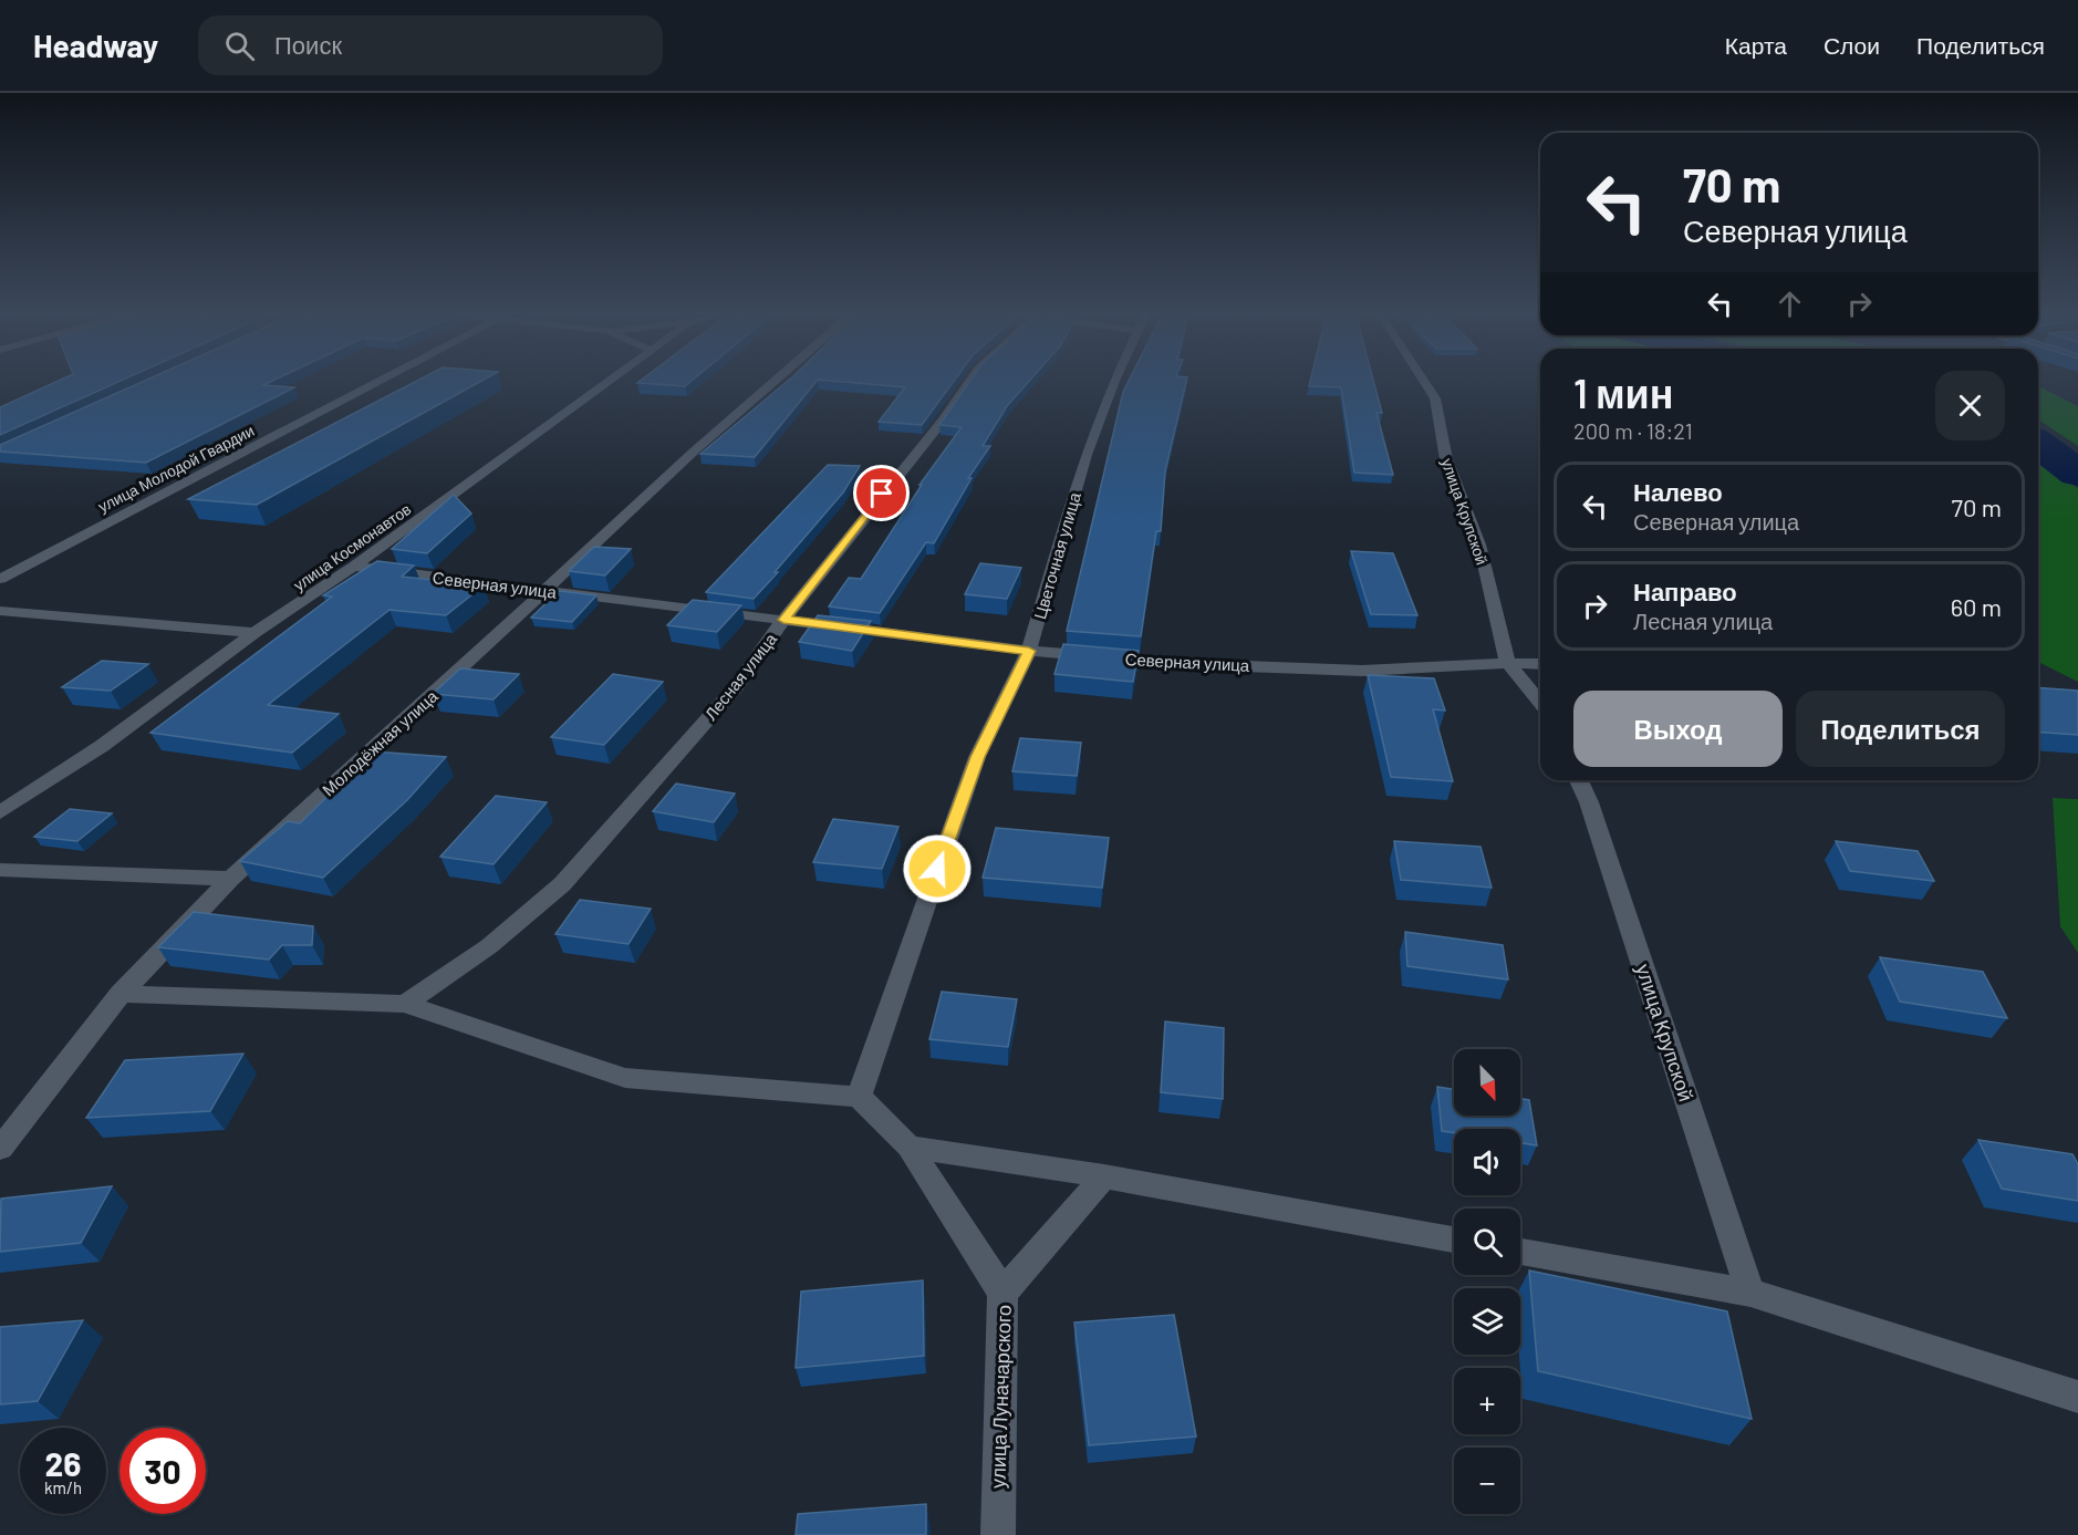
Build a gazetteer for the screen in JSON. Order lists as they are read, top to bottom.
{
  "streets": {
    "street": [
      "улица Молодой Гвардии",
      "улица Крупской",
      "улица Космонавтов",
      "Цветочная улица",
      "Северная улица",
      "Лесная улица",
      "Молодёжная улица",
      "улица Луначарского"
    ]
  },
  "crossings": [
    ["улица Крупской", "Северная улица"],
    ["улица Космонавтов", "Северная улица"],
    ["Цветочная улица", "Северная улица"],
    ["Северная улица", "Лесная улица"],
    ["Северная улица", "Молодёжная улица"]
  ],
  "north": "bottom right",
  "page": {
    "header": "Headway",
    "search": "Поиск",
    "nav": ["Карта", "Слои", "Поделиться"],
    "turn": ["70 m", "Северная улица"],
    "heading": ["1 мин", "200 m · 18:21"],
    "list": [
      {
        "name": "Налево",
        "note": "Северная улица",
        "value": "70 m"
      },
      {
        "name": "Направо",
        "note": "Лесная улица",
        "value": "60 m"
      }
    ],
    "buttons": ["Выход", "Поделиться"],
    "map_buttons": ["+", "−"],
    "speed": "26 km/h",
    "limit": "30"
  }
}
